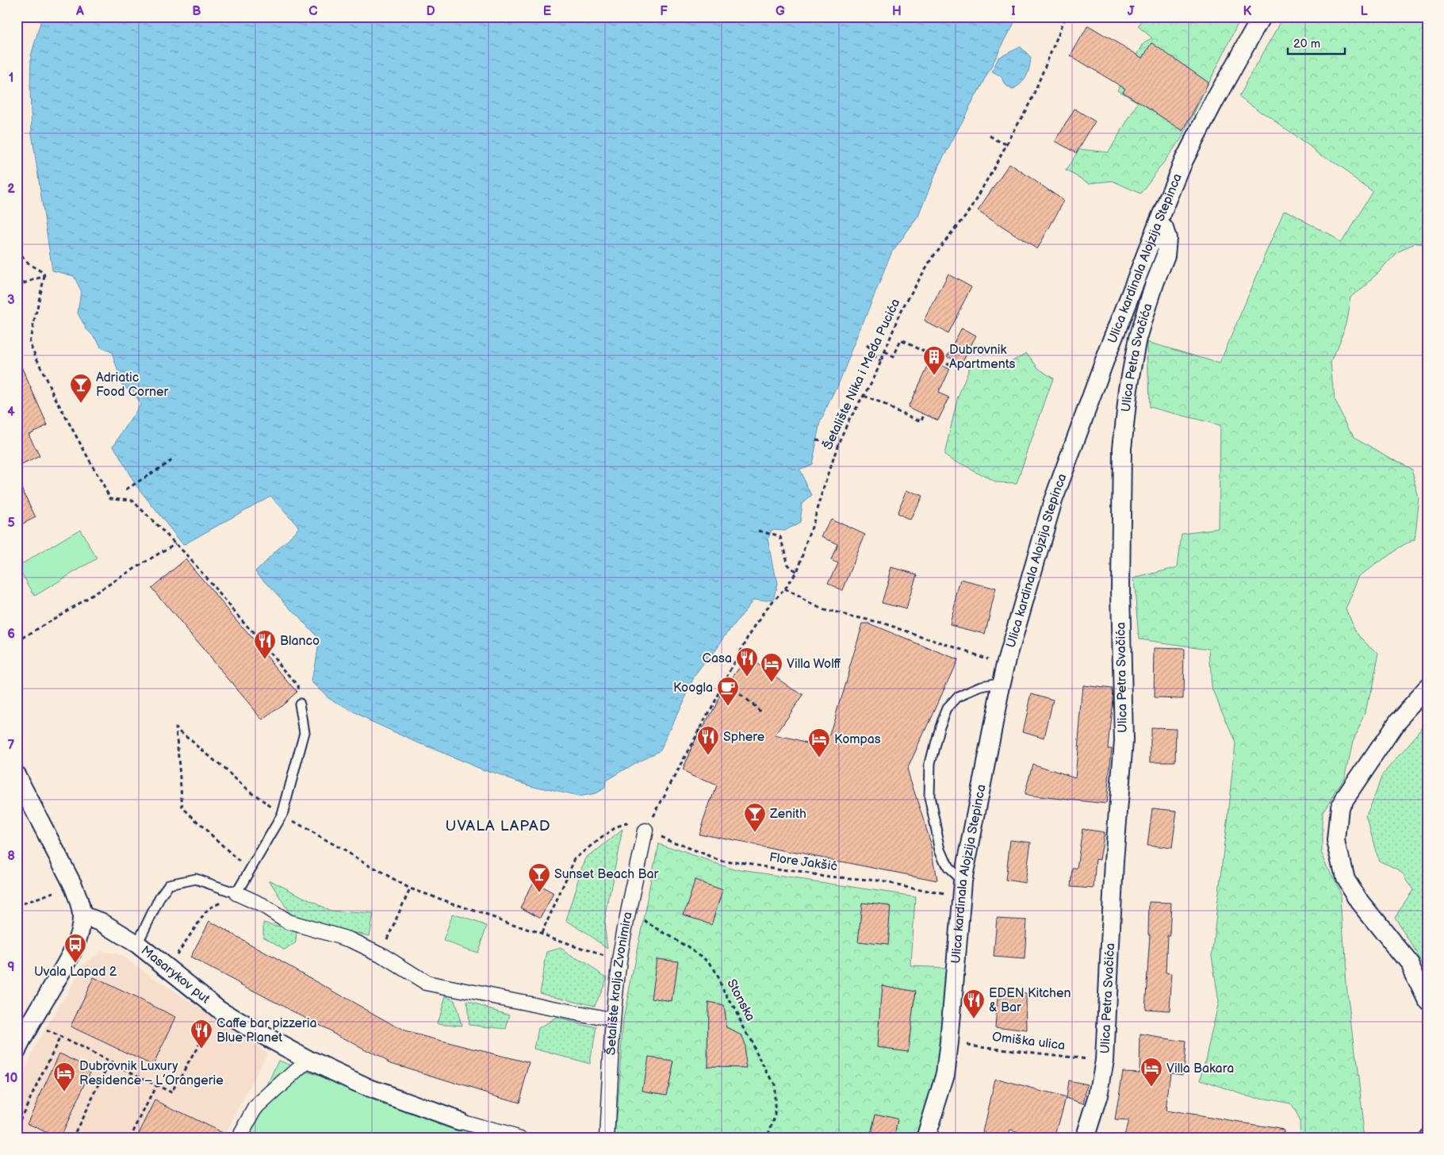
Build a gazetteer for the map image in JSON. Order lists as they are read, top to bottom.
{
  "streets": {
    "street": [
      "Ulica kardinala Alojzija Stepinca",
      "Ulica Petra Svačića",
      "Masarykov put",
      "Šetalište kralja Zvonimira"
    ],
    "path": [
      "Šetalište Nika i Meda Pucića",
      "Flore Jakšić",
      "Stonska",
      "Omiška ulica"
    ]
  },
  "crossings": [
    ["Ulica kardinala Alojzija Stepinca", "Ulica Petra Svačića"],
    ["Ulica kardinala Alojzija Stepinca", "Flore Jakšić"],
    ["Ulica kardinala Alojzija Stepinca", "Omiška ulica"],
    ["Ulica Petra Svačića", "Omiška ulica"],
    ["Šetalište Nika i Meda Pucića", "Flore Jakšić"],
    ["Šetalište Nika i Meda Pucića", "Šetalište kralja Zvonimira"],
    ["Flore Jakšić", "Šetalište kralja Zvonimira"],
    ["Šetalište kralja Zvonimira", "Stonska"]
  ],
  "districts": ["UVALA LAPAD"],
  "places": {
    "building": ["Dubrovnik Apartments"],
    "bar": ["Adriatic Food Corner", "Zenith", "Sunset Beach Bar"],
    "restaurant": [
      "Blanco",
      "Casa",
      "Sphere",
      "EDEN Kitchen & Bar",
      "Caffe bar pizzeria Blue Planet"
    ],
    "hotel": [
      "Villa Wolff",
      "Kompas",
      "Villa Bakara",
      "Dubrovnik Luxury Residence – L’Orangerie"
    ],
    "cafe": ["Koogla"],
    "bus stop": ["Uvala Lapad 2"]
  },
  "scale_bar": "20 m",
  "grid": {
    "columns": [
      "A",
      "B",
      "C",
      "D",
      "E",
      "F",
      "G",
      "H",
      "I",
      "J",
      "K",
      "L"
    ],
    "rows": [
      "1",
      "2",
      "3",
      "4",
      "5",
      "6",
      "7",
      "8",
      "9",
      "10"
    ]
  }
}
